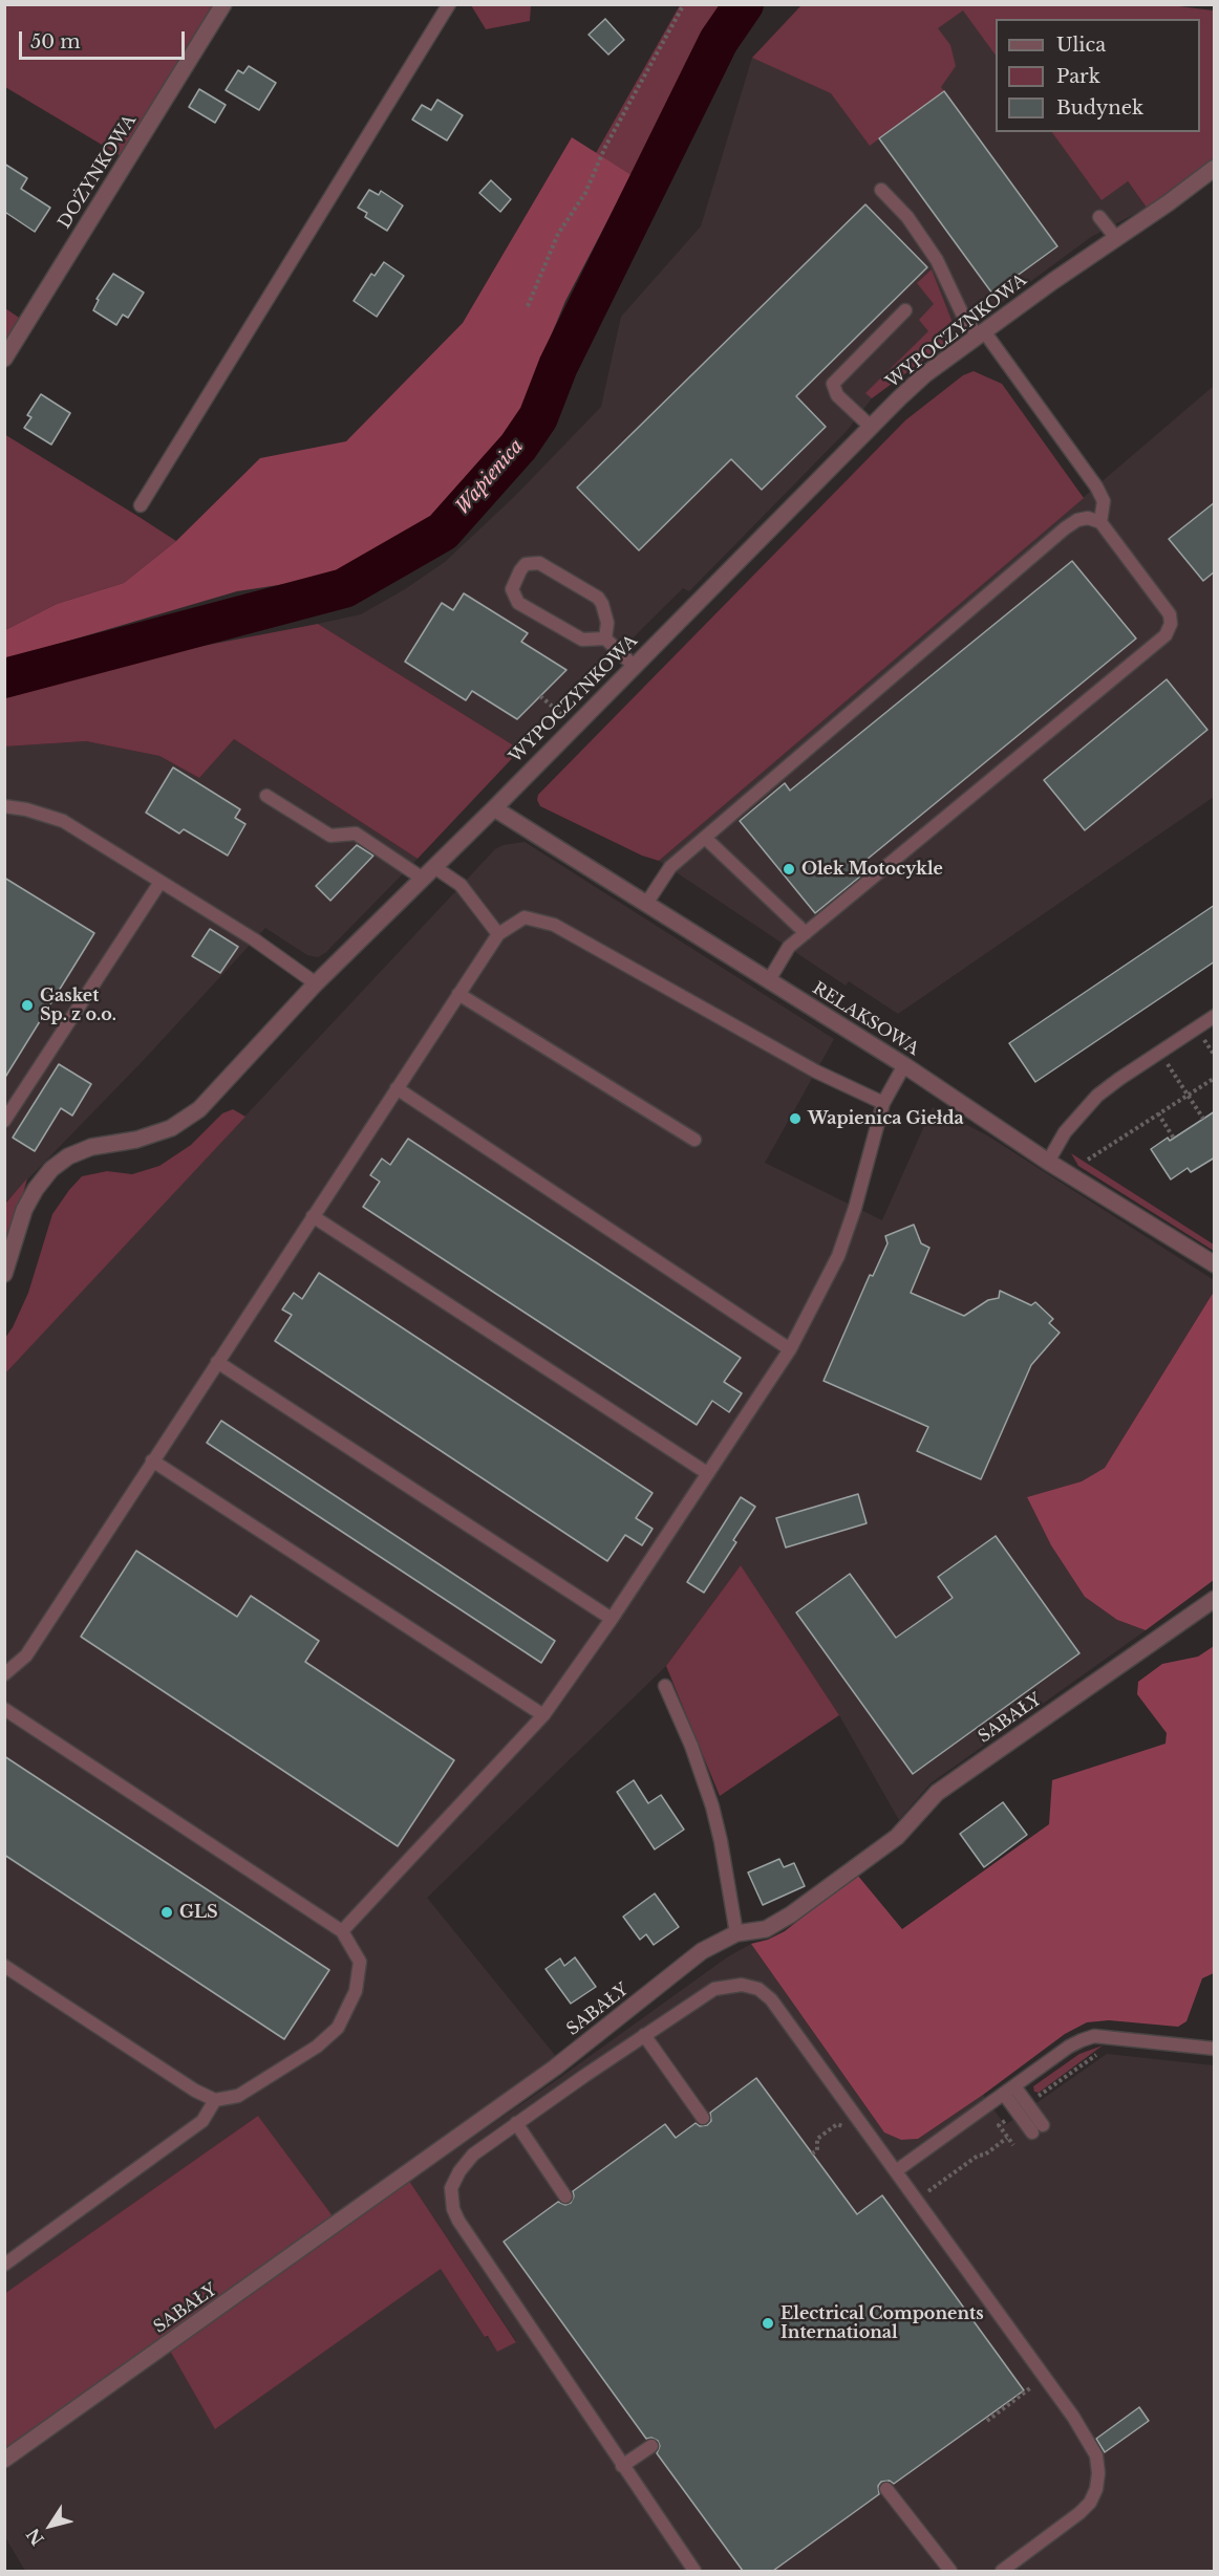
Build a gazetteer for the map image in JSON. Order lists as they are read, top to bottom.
{
  "streets": {
    "street": [
      "DOŻYNKOWA",
      "WYPOCZYNKOWA",
      "RELAKSOWA",
      "SABAŁY"
    ]
  },
  "crossings": [
    ["WYPOCZYNKOWA", "RELAKSOWA"]
  ],
  "water": ["Wapienica"],
  "places": [
    "Olek Motocykle",
    "Gasket Sp. z o.o.",
    "Wapienica Giełda",
    "GLS",
    "Electrical Components International"
  ],
  "legend": ["Ulica", "Park", "Budynek"],
  "scale_bar": "50 m",
  "north": "bottom left"
}
